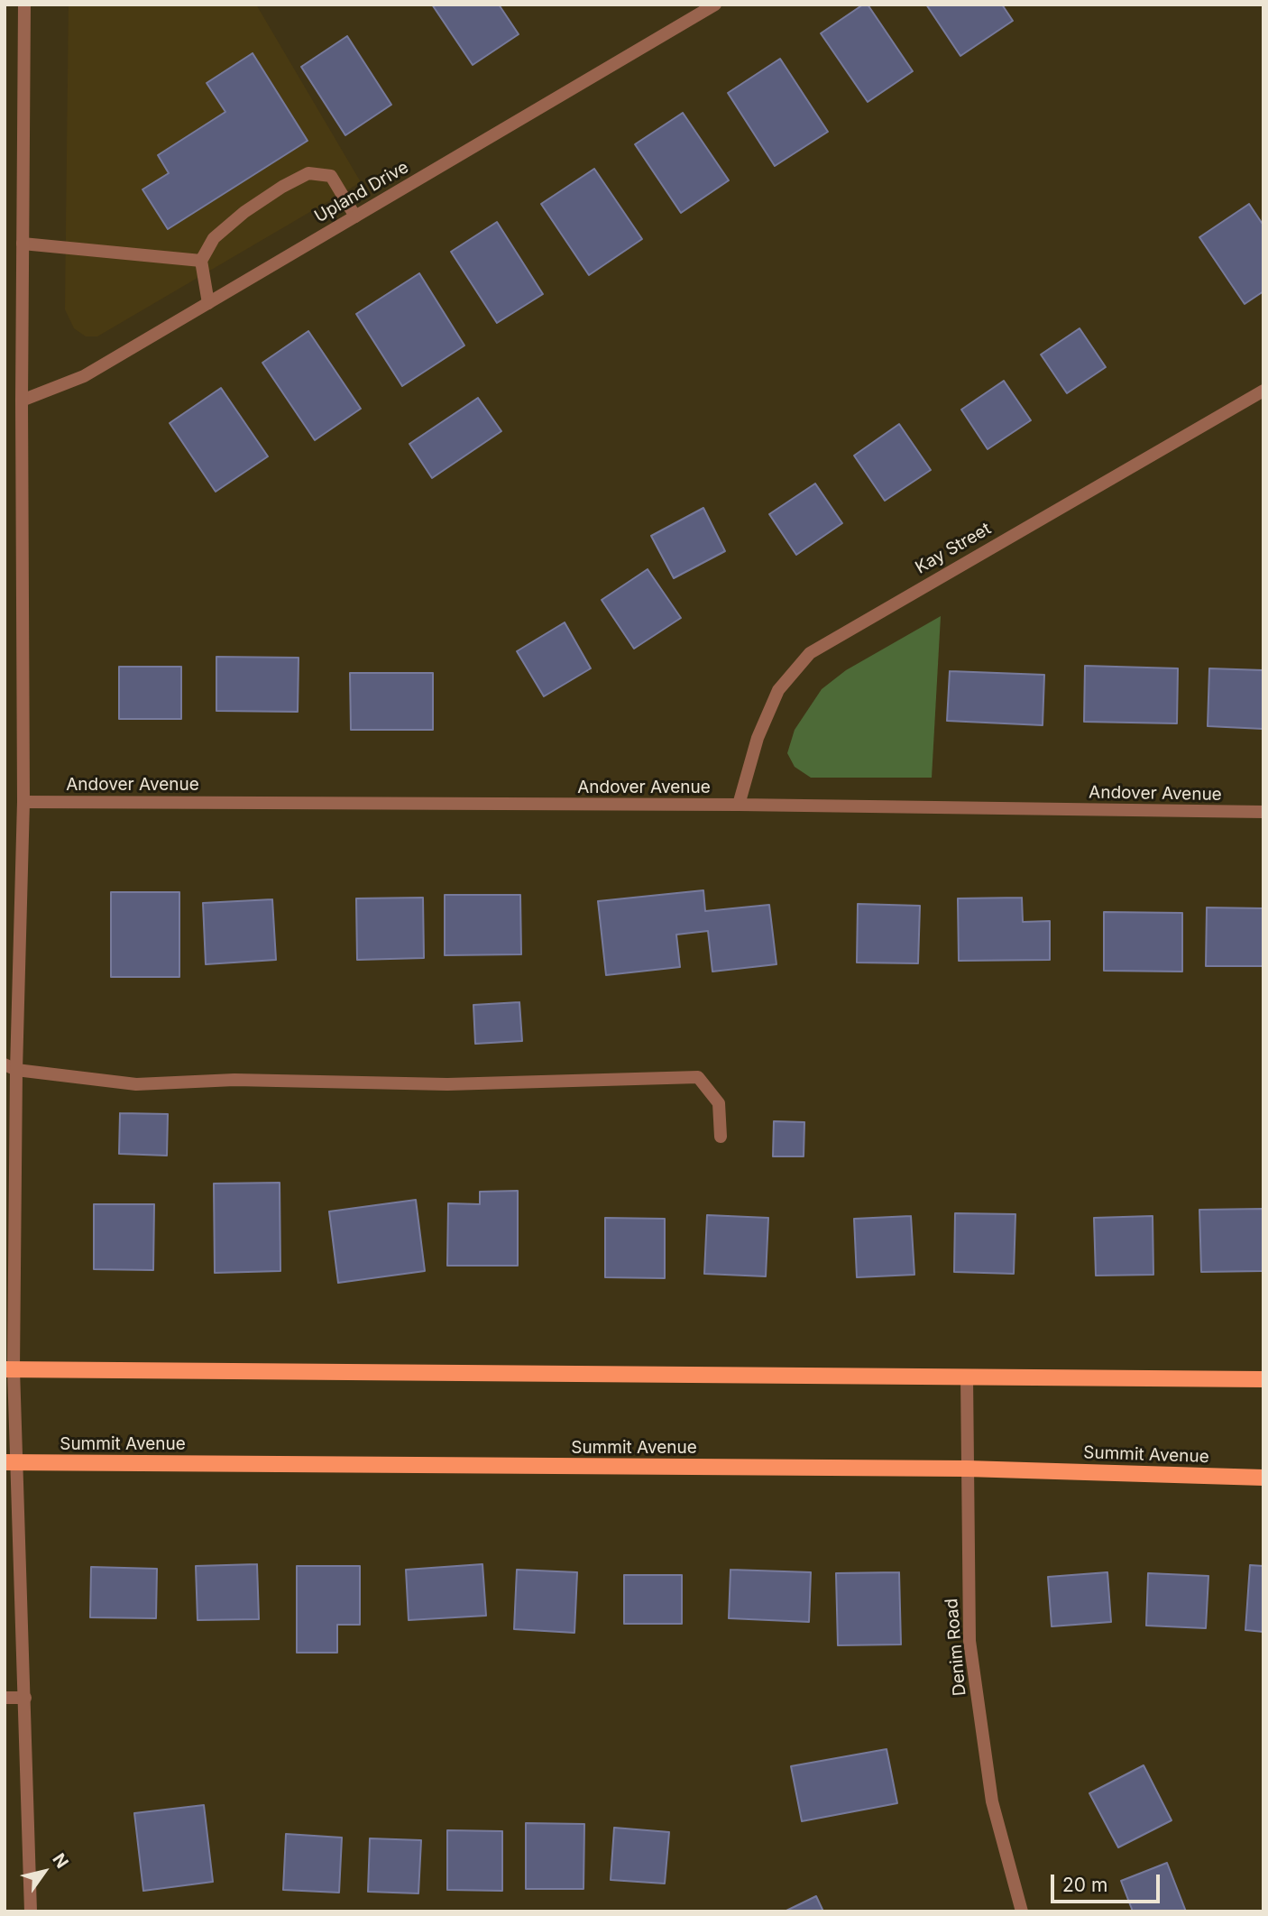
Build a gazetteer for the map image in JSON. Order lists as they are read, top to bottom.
{
  "streets": {
    "main road": ["Summit Avenue"],
    "street": [
      "Upland Drive",
      "Kay Street",
      "Andover Avenue",
      "Denim Road"
    ]
  },
  "crossings": [
    ["Kay Street", "Andover Avenue"],
    ["Summit Avenue", "Denim Road"]
  ],
  "scale_bar": "20 m",
  "north": "top right"
}
